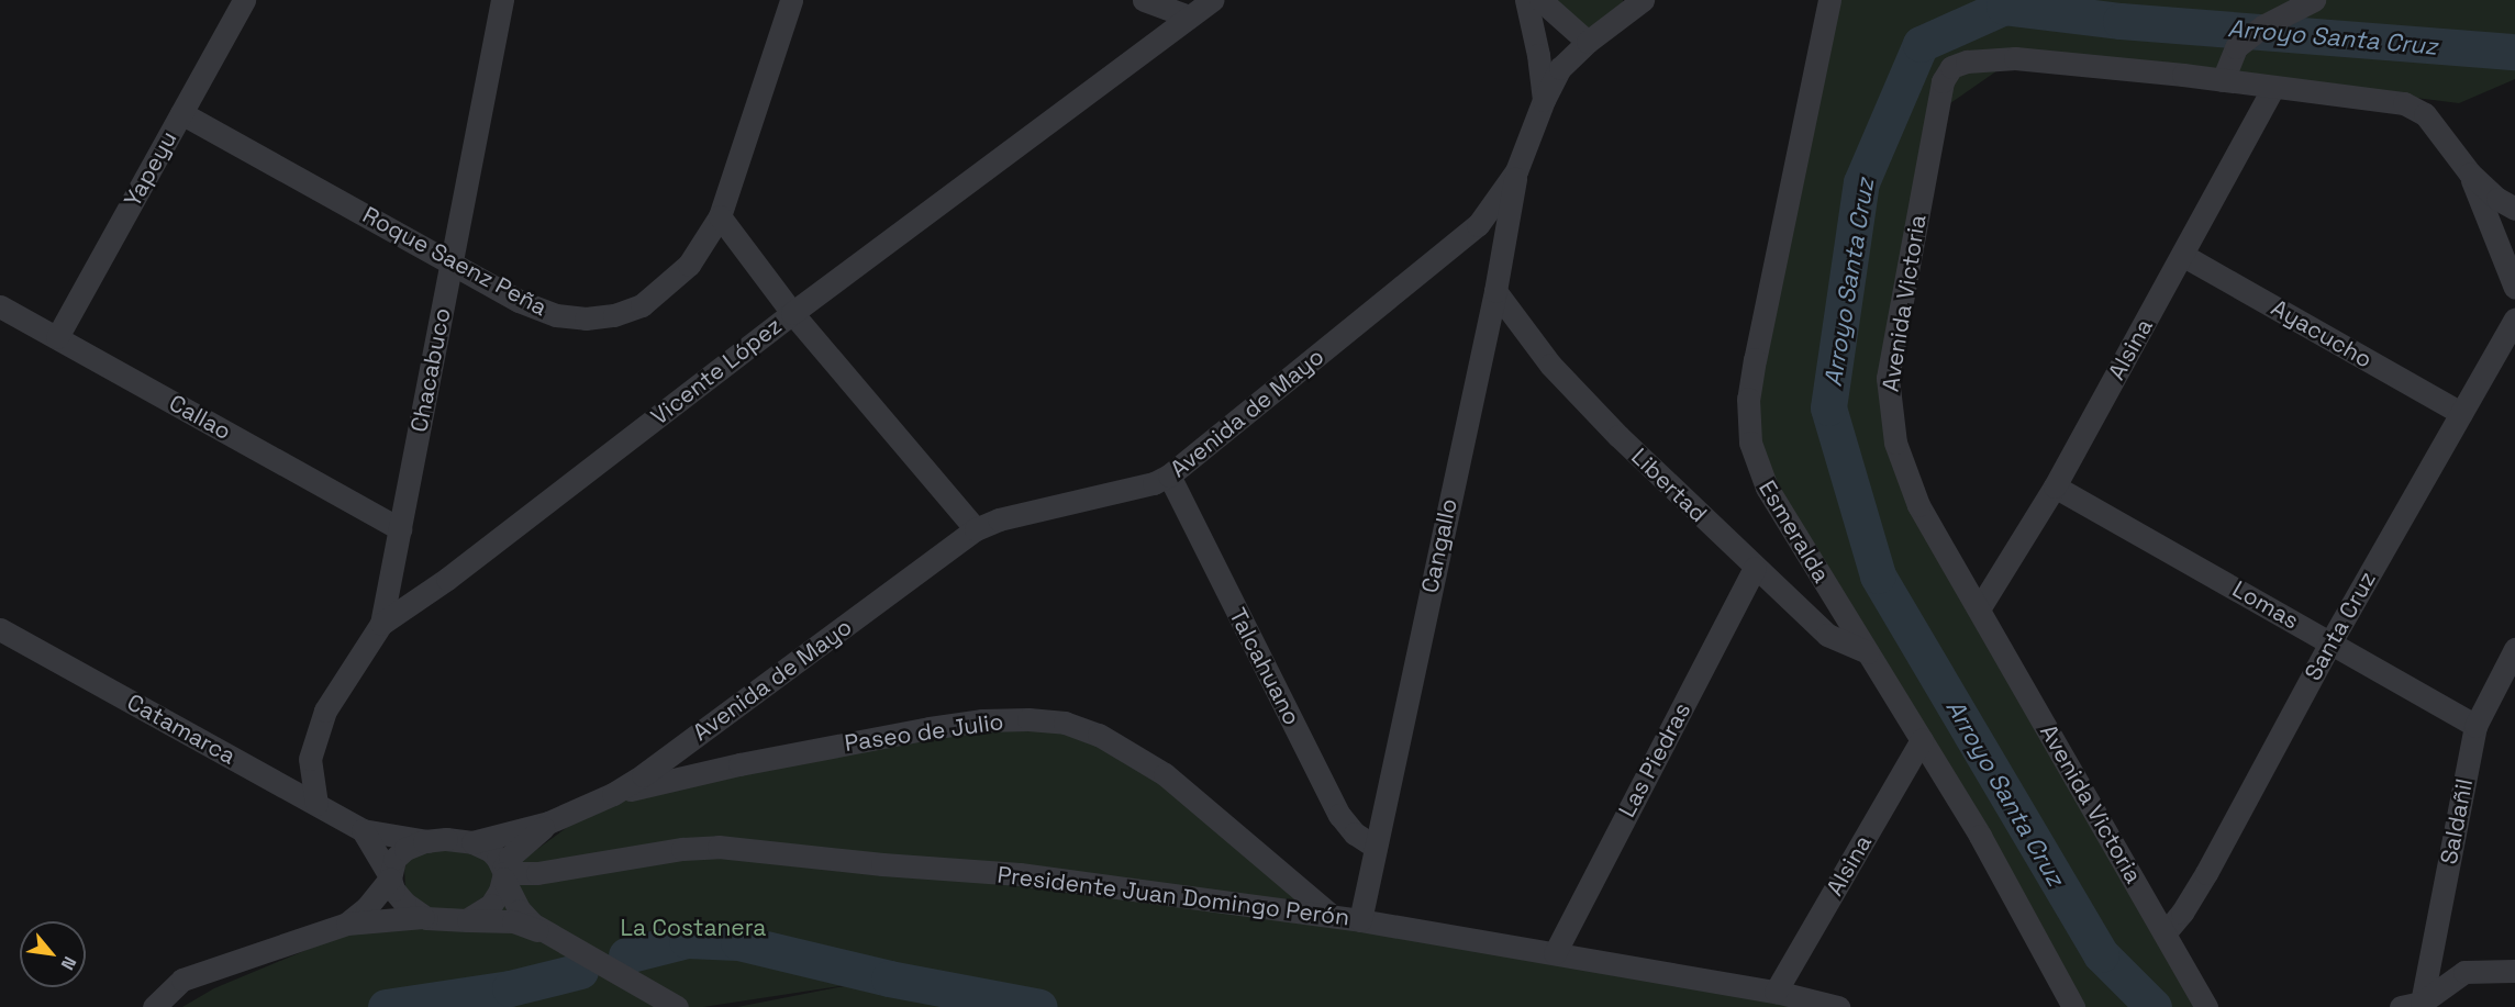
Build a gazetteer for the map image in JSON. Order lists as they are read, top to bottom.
{
  "streets": {
    "street": [
      "Yapeyu",
      "Roque Saenz Peña",
      "Avenida Victoria",
      "Ayacucho",
      "Alsina",
      "Chacabuco",
      "Vicente López",
      "Avenida de Mayo",
      "Callao",
      "Libertad",
      "Esmeralda",
      "Cangallo",
      "Lomas",
      "Santa Cruz",
      "Talcahuano",
      "Catamarca",
      "Paseo de Julio",
      "Las Piedras",
      "Saldañil",
      "Presidente Juan Domingo Perón"
    ]
  },
  "crossings": [
    ["Yapeyu", "Roque Saenz Peña"],
    ["Yapeyu", "Callao"],
    ["Roque Saenz Peña", "Chacabuco"],
    ["Avenida Victoria", "Alsina"],
    ["Avenida Victoria", "Santa Cruz"],
    ["Ayacucho", "Alsina"],
    ["Ayacucho", "Santa Cruz"],
    ["Alsina", "Esmeralda"],
    ["Alsina", "Lomas"],
    ["Alsina", "Presidente Juan Domingo Perón"],
    ["Chacabuco", "Vicente López"],
    ["Chacabuco", "Callao"],
    ["Vicente López", "Catamarca"],
    ["Avenida de Mayo", "Cangallo"],
    ["Avenida de Mayo", "Talcahuano"],
    ["Avenida de Mayo", "Catamarca"],
    ["Avenida de Mayo", "Paseo de Julio"],
    ["Avenida de Mayo", "Presidente Juan Domingo Perón"],
    ["Libertad", "Esmeralda"],
    ["Libertad", "Cangallo"],
    ["Libertad", "Las Piedras"],
    ["Cangallo", "Talcahuano"],
    ["Cangallo", "Presidente Juan Domingo Perón"],
    ["Lomas", "Santa Cruz"],
    ["Lomas", "Saldañil"],
    ["Catamarca", "Presidente Juan Domingo Perón"],
    ["Paseo de Julio", "Presidente Juan Domingo Perón"],
    ["Las Piedras", "Presidente Juan Domingo Perón"]
  ],
  "water": ["Arroyo Santa Cruz"],
  "parks": ["La Costanera"],
  "north": "bottom right"
}
